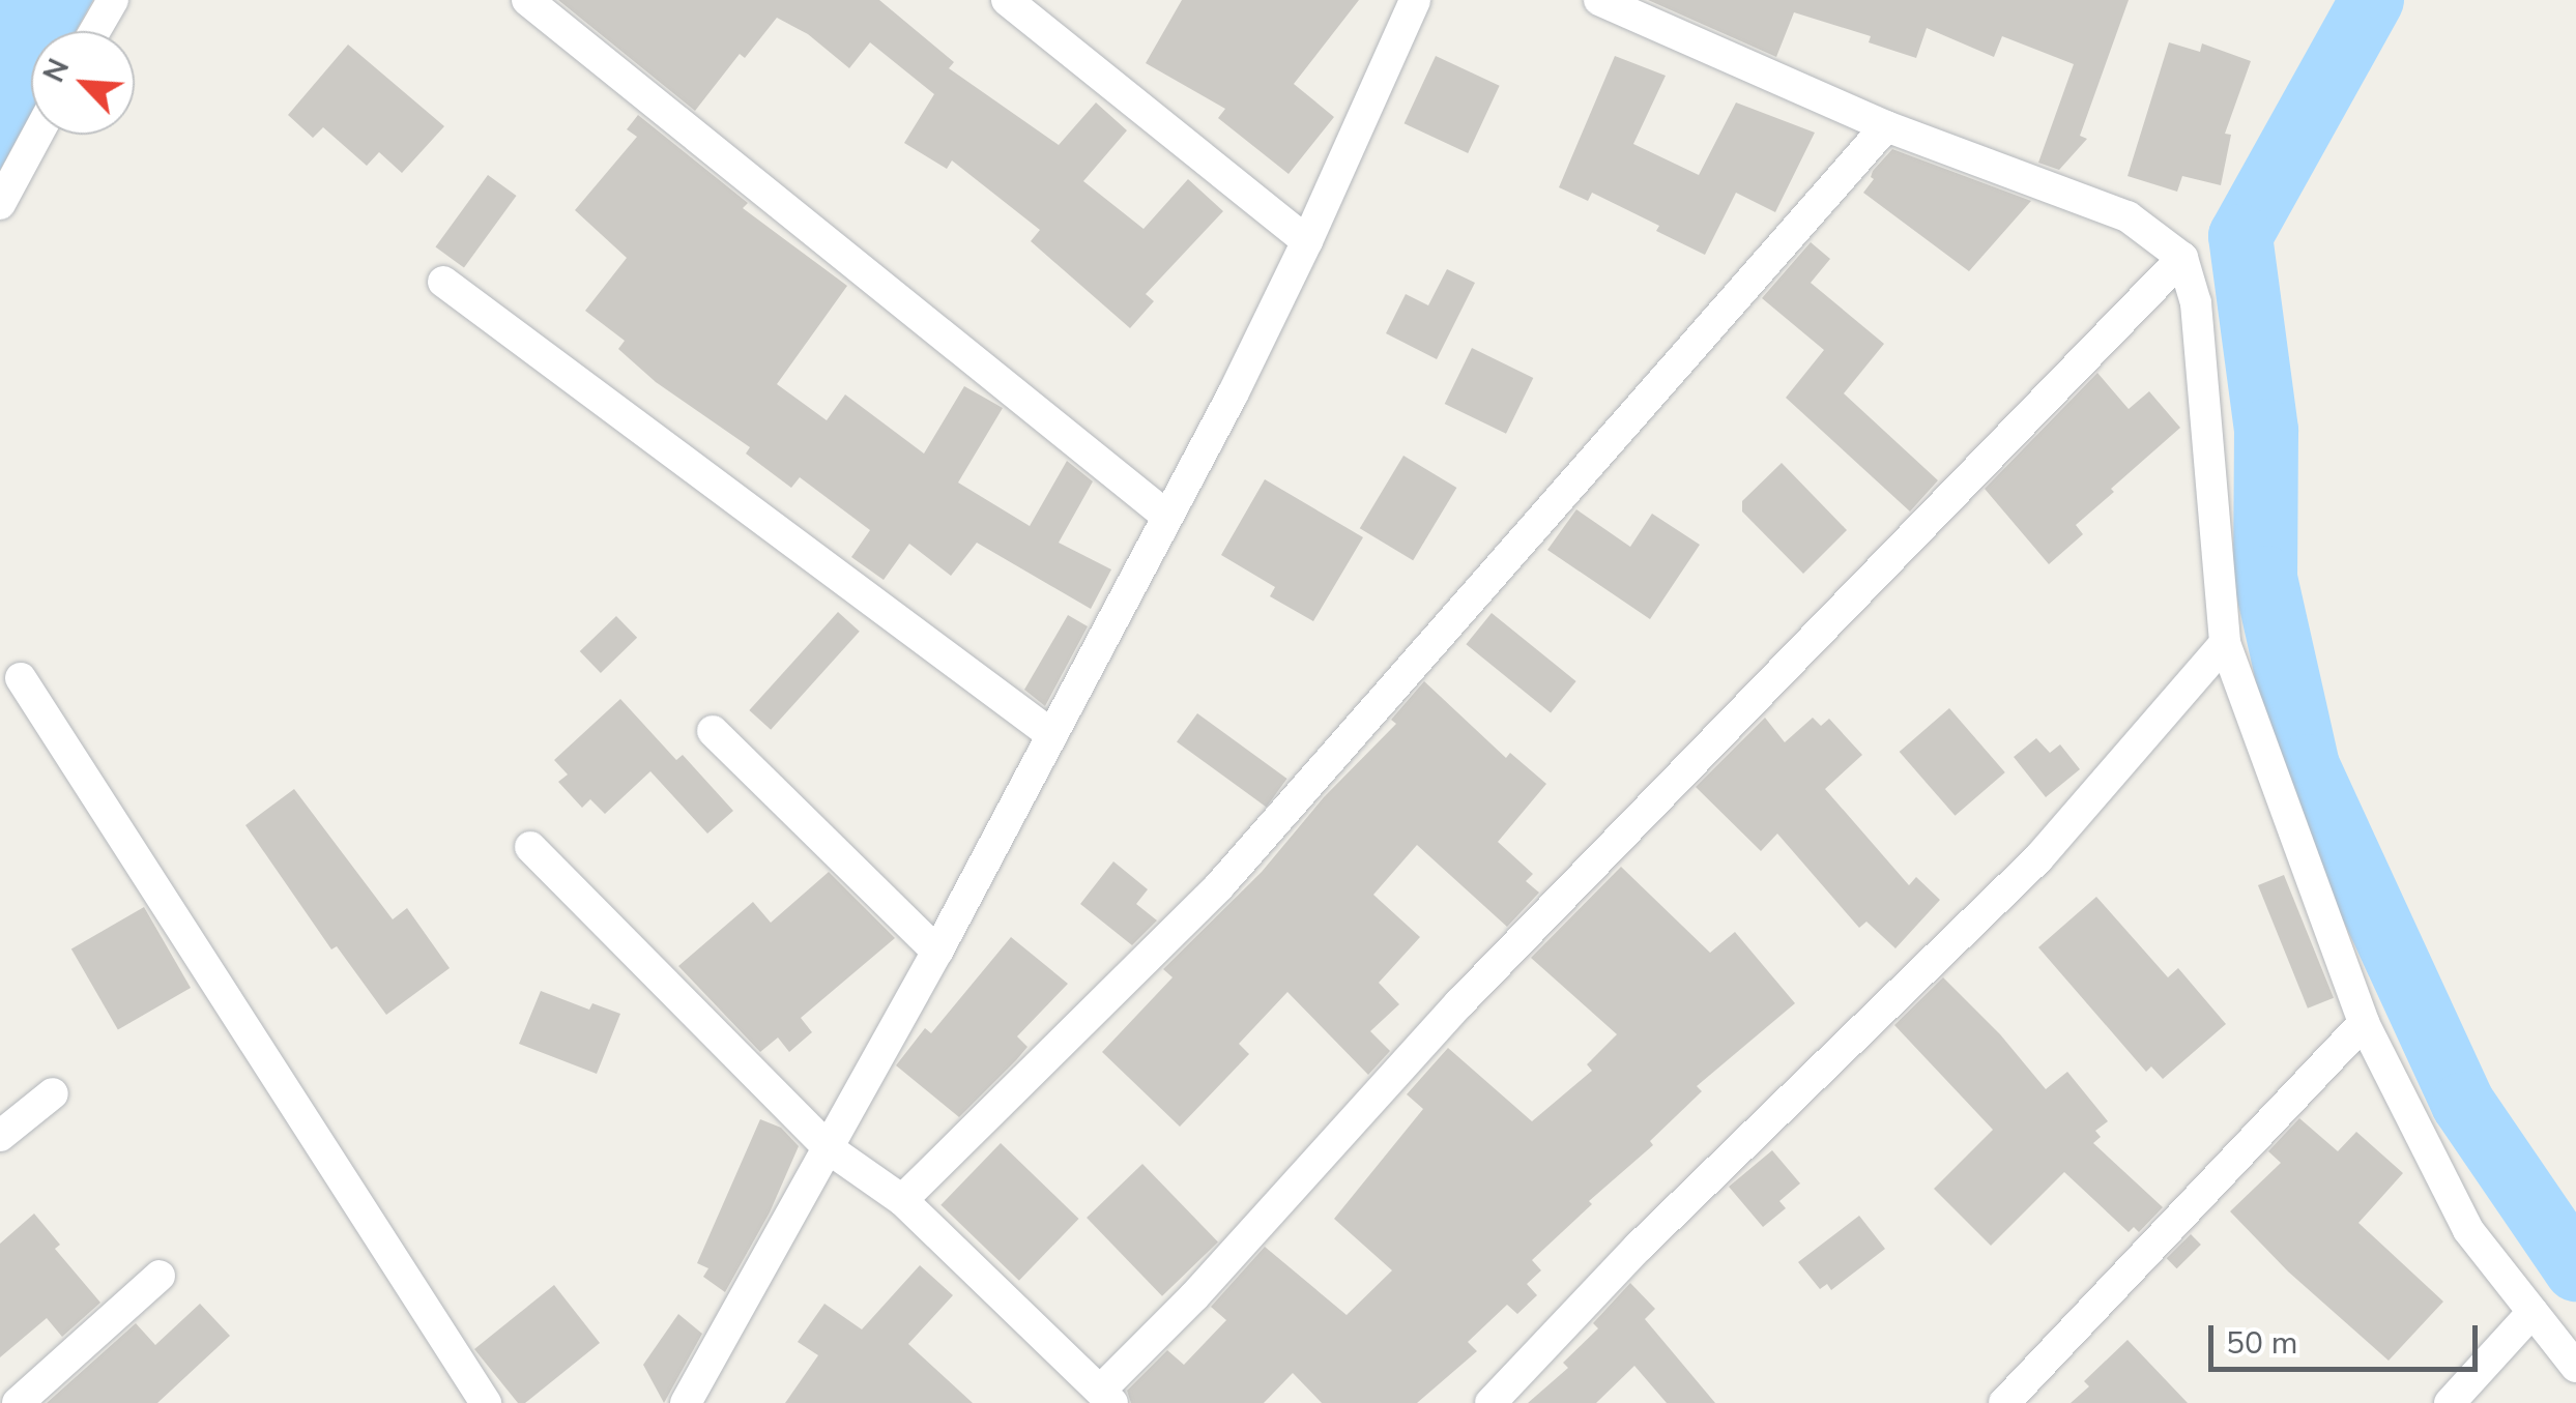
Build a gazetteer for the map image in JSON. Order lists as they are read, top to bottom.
{
  "scale_bar": "50 m",
  "north": "top left"
}
